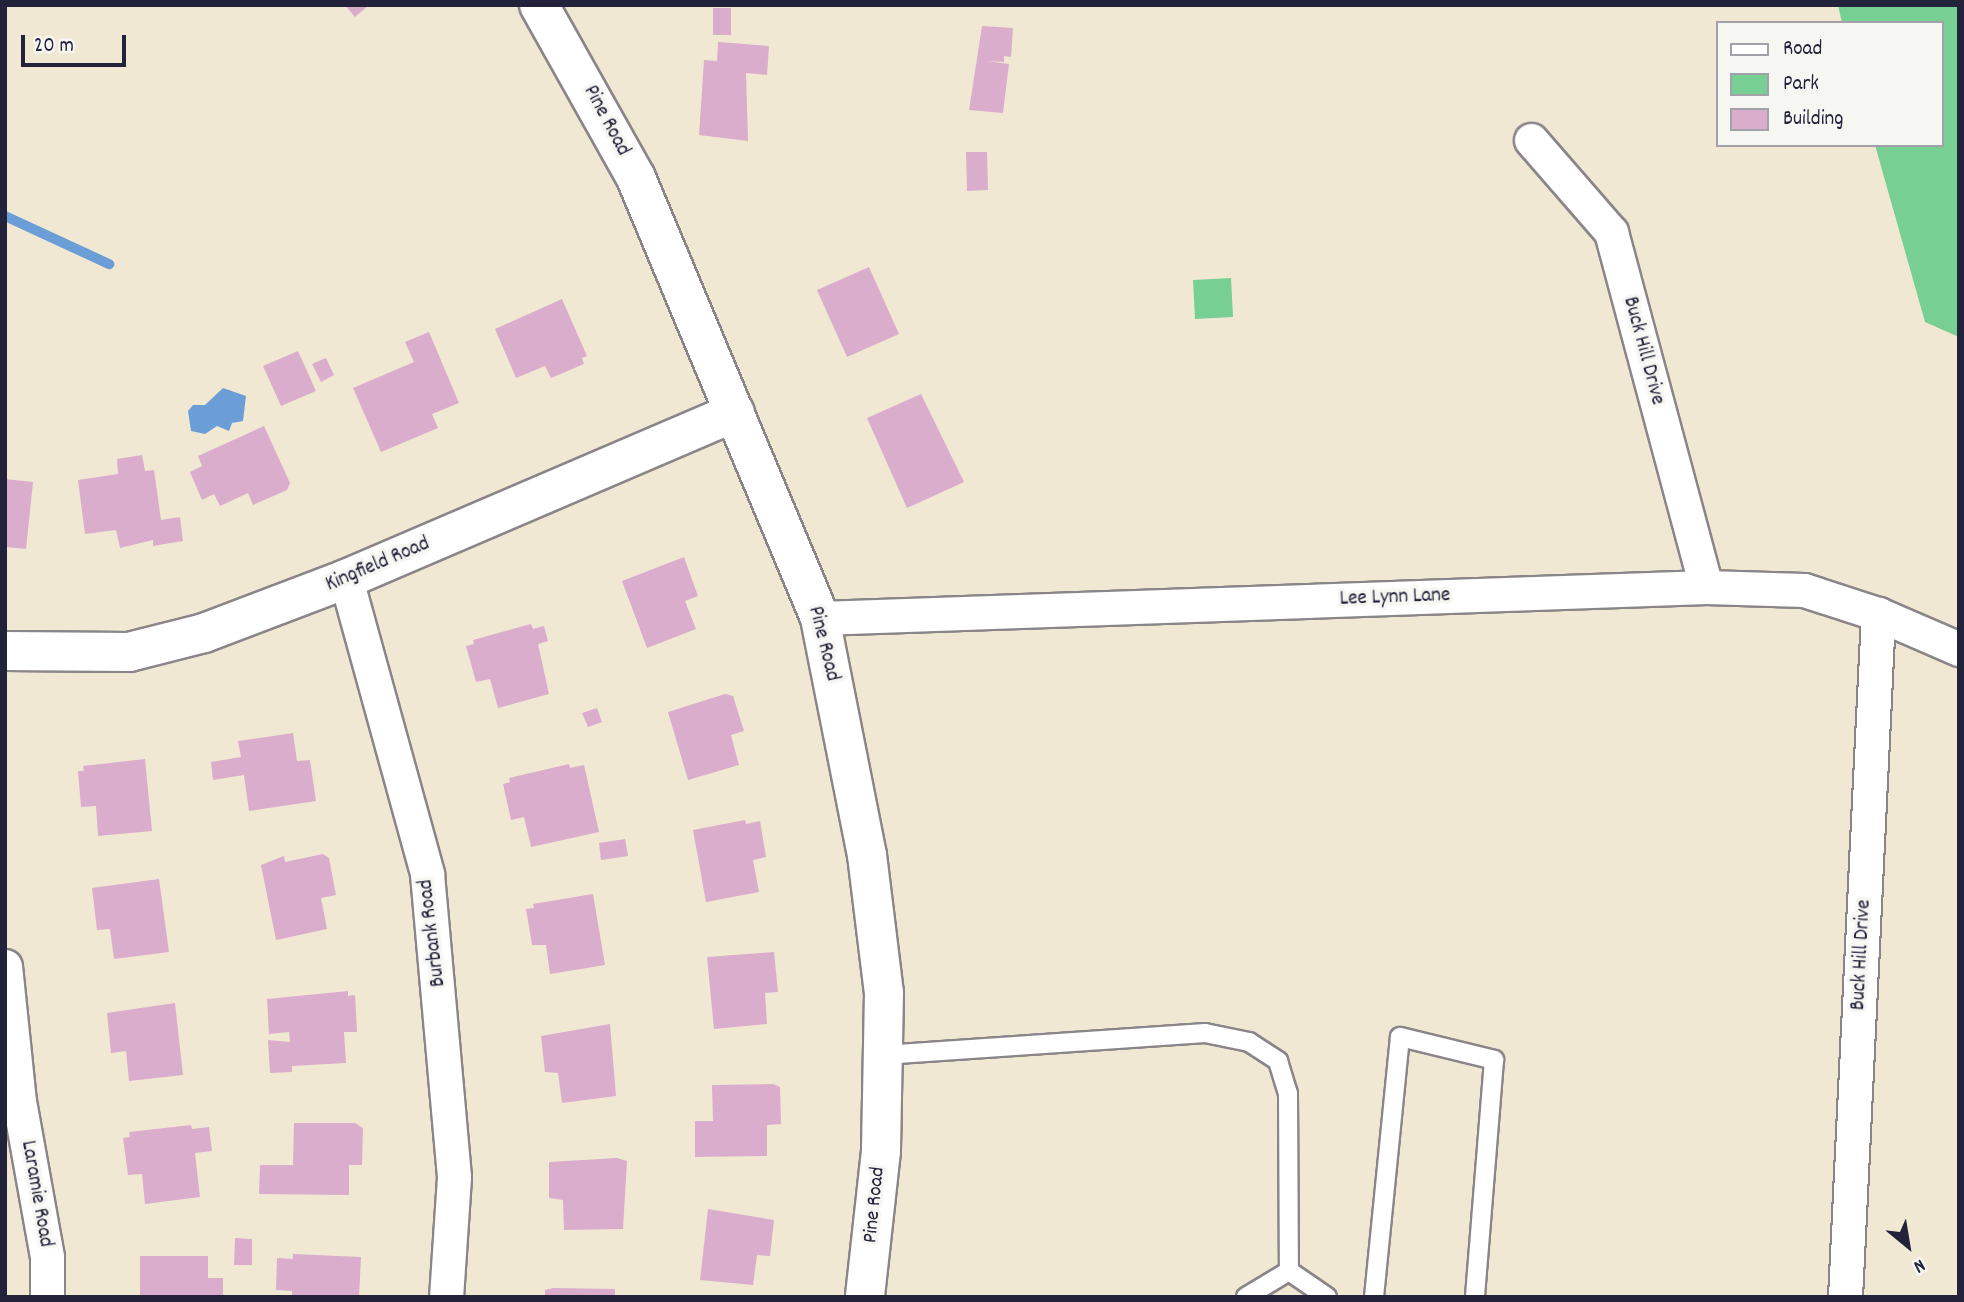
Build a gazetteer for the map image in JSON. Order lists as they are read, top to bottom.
{
  "streets": {
    "street": [
      "Pine Road",
      "Buck Hill Drive",
      "Kingfield Road",
      "Lee Lynn Lane",
      "Burbank Road",
      "Laramie Road"
    ]
  },
  "crossings": [
    ["Pine Road", "Kingfield Road"],
    ["Pine Road", "Lee Lynn Lane"],
    ["Buck Hill Drive", "Lee Lynn Lane"],
    ["Kingfield Road", "Burbank Road"]
  ],
  "legend": ["Road", "Park", "Building"],
  "scale_bar": "20 m",
  "north": "bottom right"
}
